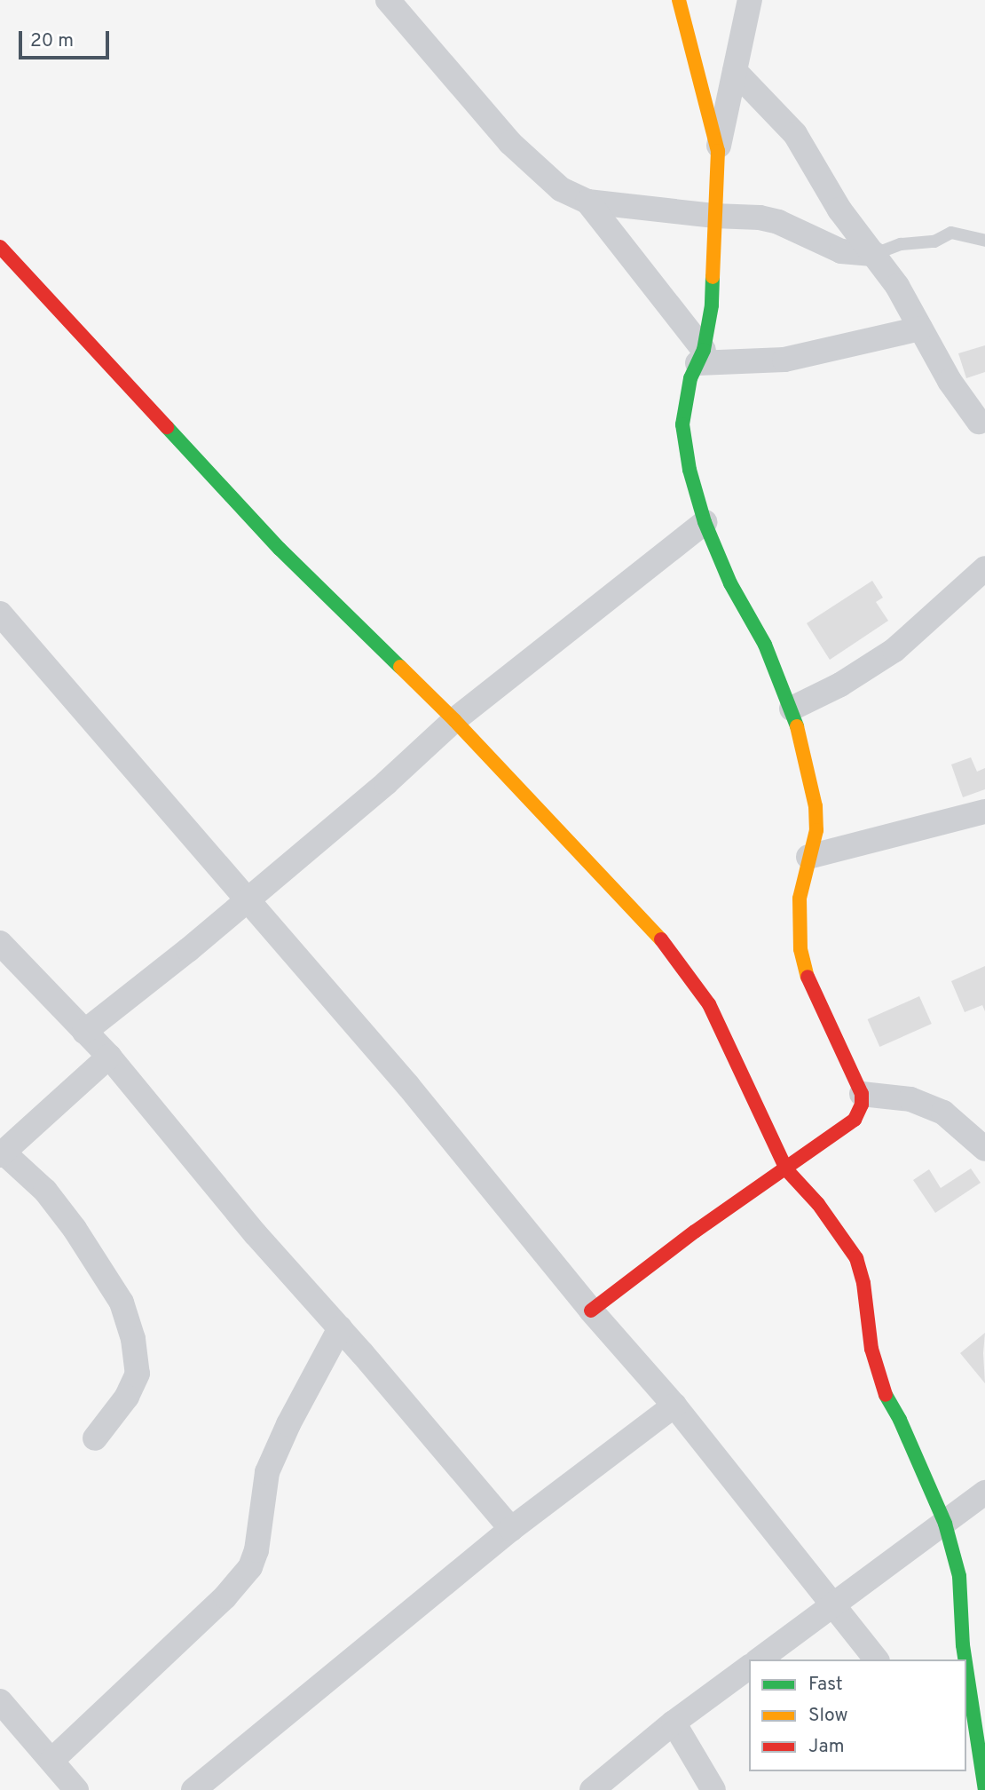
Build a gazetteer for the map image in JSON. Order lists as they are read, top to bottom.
{
  "legend": ["Fast", "Slow", "Jam"],
  "scale_bar": "20 m"
}
